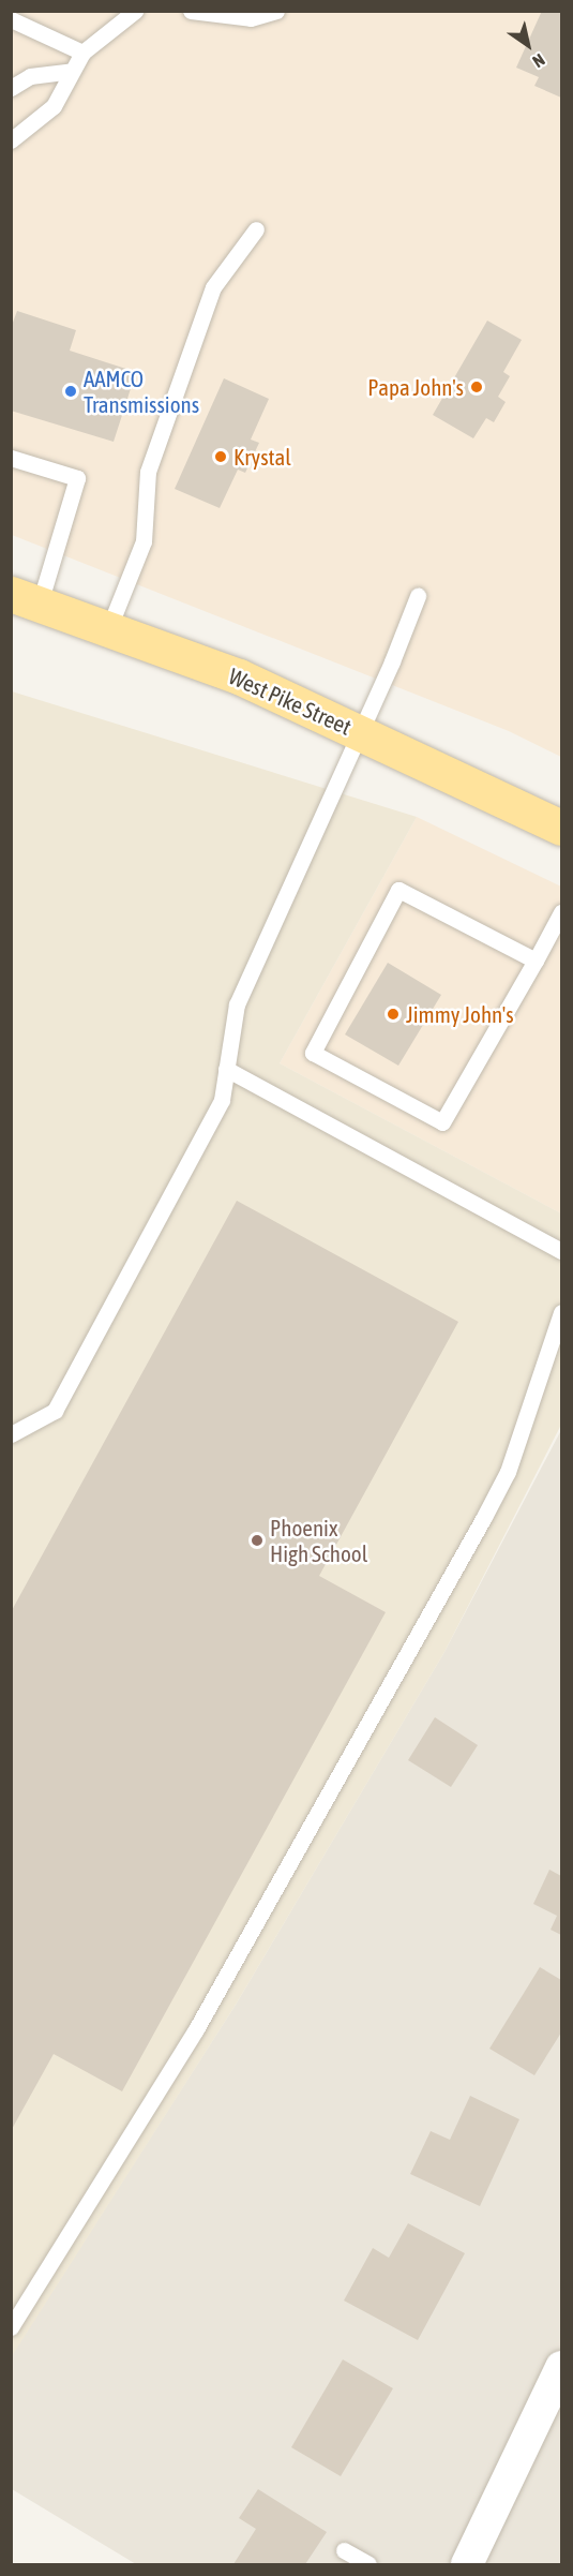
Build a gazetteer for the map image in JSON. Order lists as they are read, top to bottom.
{
  "streets": {
    "main road": ["West Pike Street"]
  },
  "places": [
    "Papa John's",
    "AAMCO Transmissions",
    "Krystal",
    "Jimmy John's",
    "Phoenix High School"
  ],
  "north": "bottom right"
}
